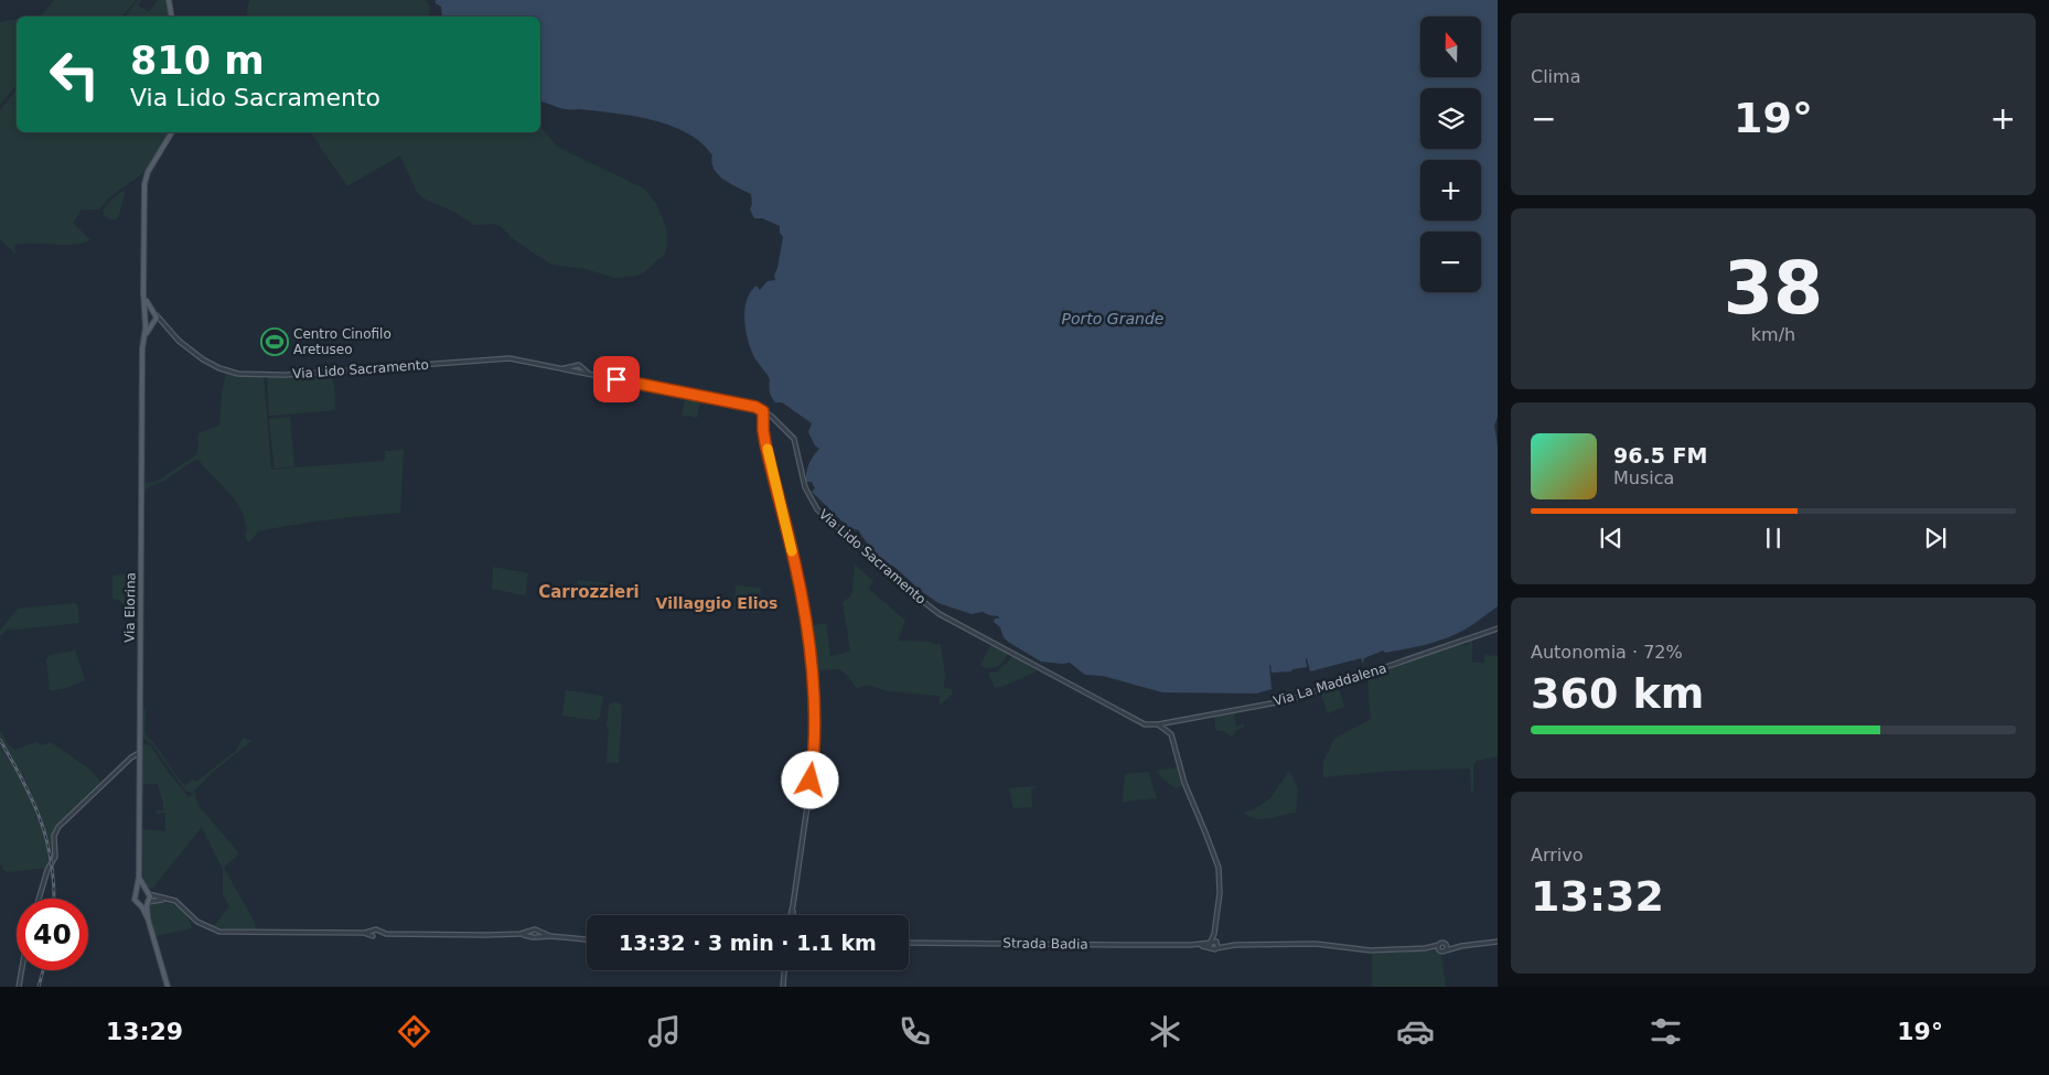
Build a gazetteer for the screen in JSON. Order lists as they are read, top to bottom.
{
  "streets": {
    "main road": ["Via Elorina"],
    "street": ["Via Lido Sacramento", "Via La Maddalena", "Strada Badia"]
  },
  "crossings": [
    ["Via Lido Sacramento", "Via Elorina"],
    ["Via Lido Sacramento", "Via La Maddalena"]
  ],
  "districts": ["Carrozzieri", "Villaggio Elios"],
  "water": ["Porto Grande"],
  "places": {
    "sports": ["Centro Cinofilo Aretuseo"]
  },
  "north": "top",
  "page": {
    "tile": [
      "Clima",
      ["38", "km/h"],
      ["Autonomia · 72%", "360 km"],
      ["Arrivo", "13:32"]
    ],
    "map_buttons": ["+", "−"],
    "turn": ["810 m", "Via Lido Sacramento"],
    "heat": ["−", "19°", "+"],
    "song": ["96.5 FM", "Musica"],
    "limit": "40",
    "trip": "13:32 · 3 min · 1.1 km",
    "tabs": ["13:29", "19°"]
  }
}
